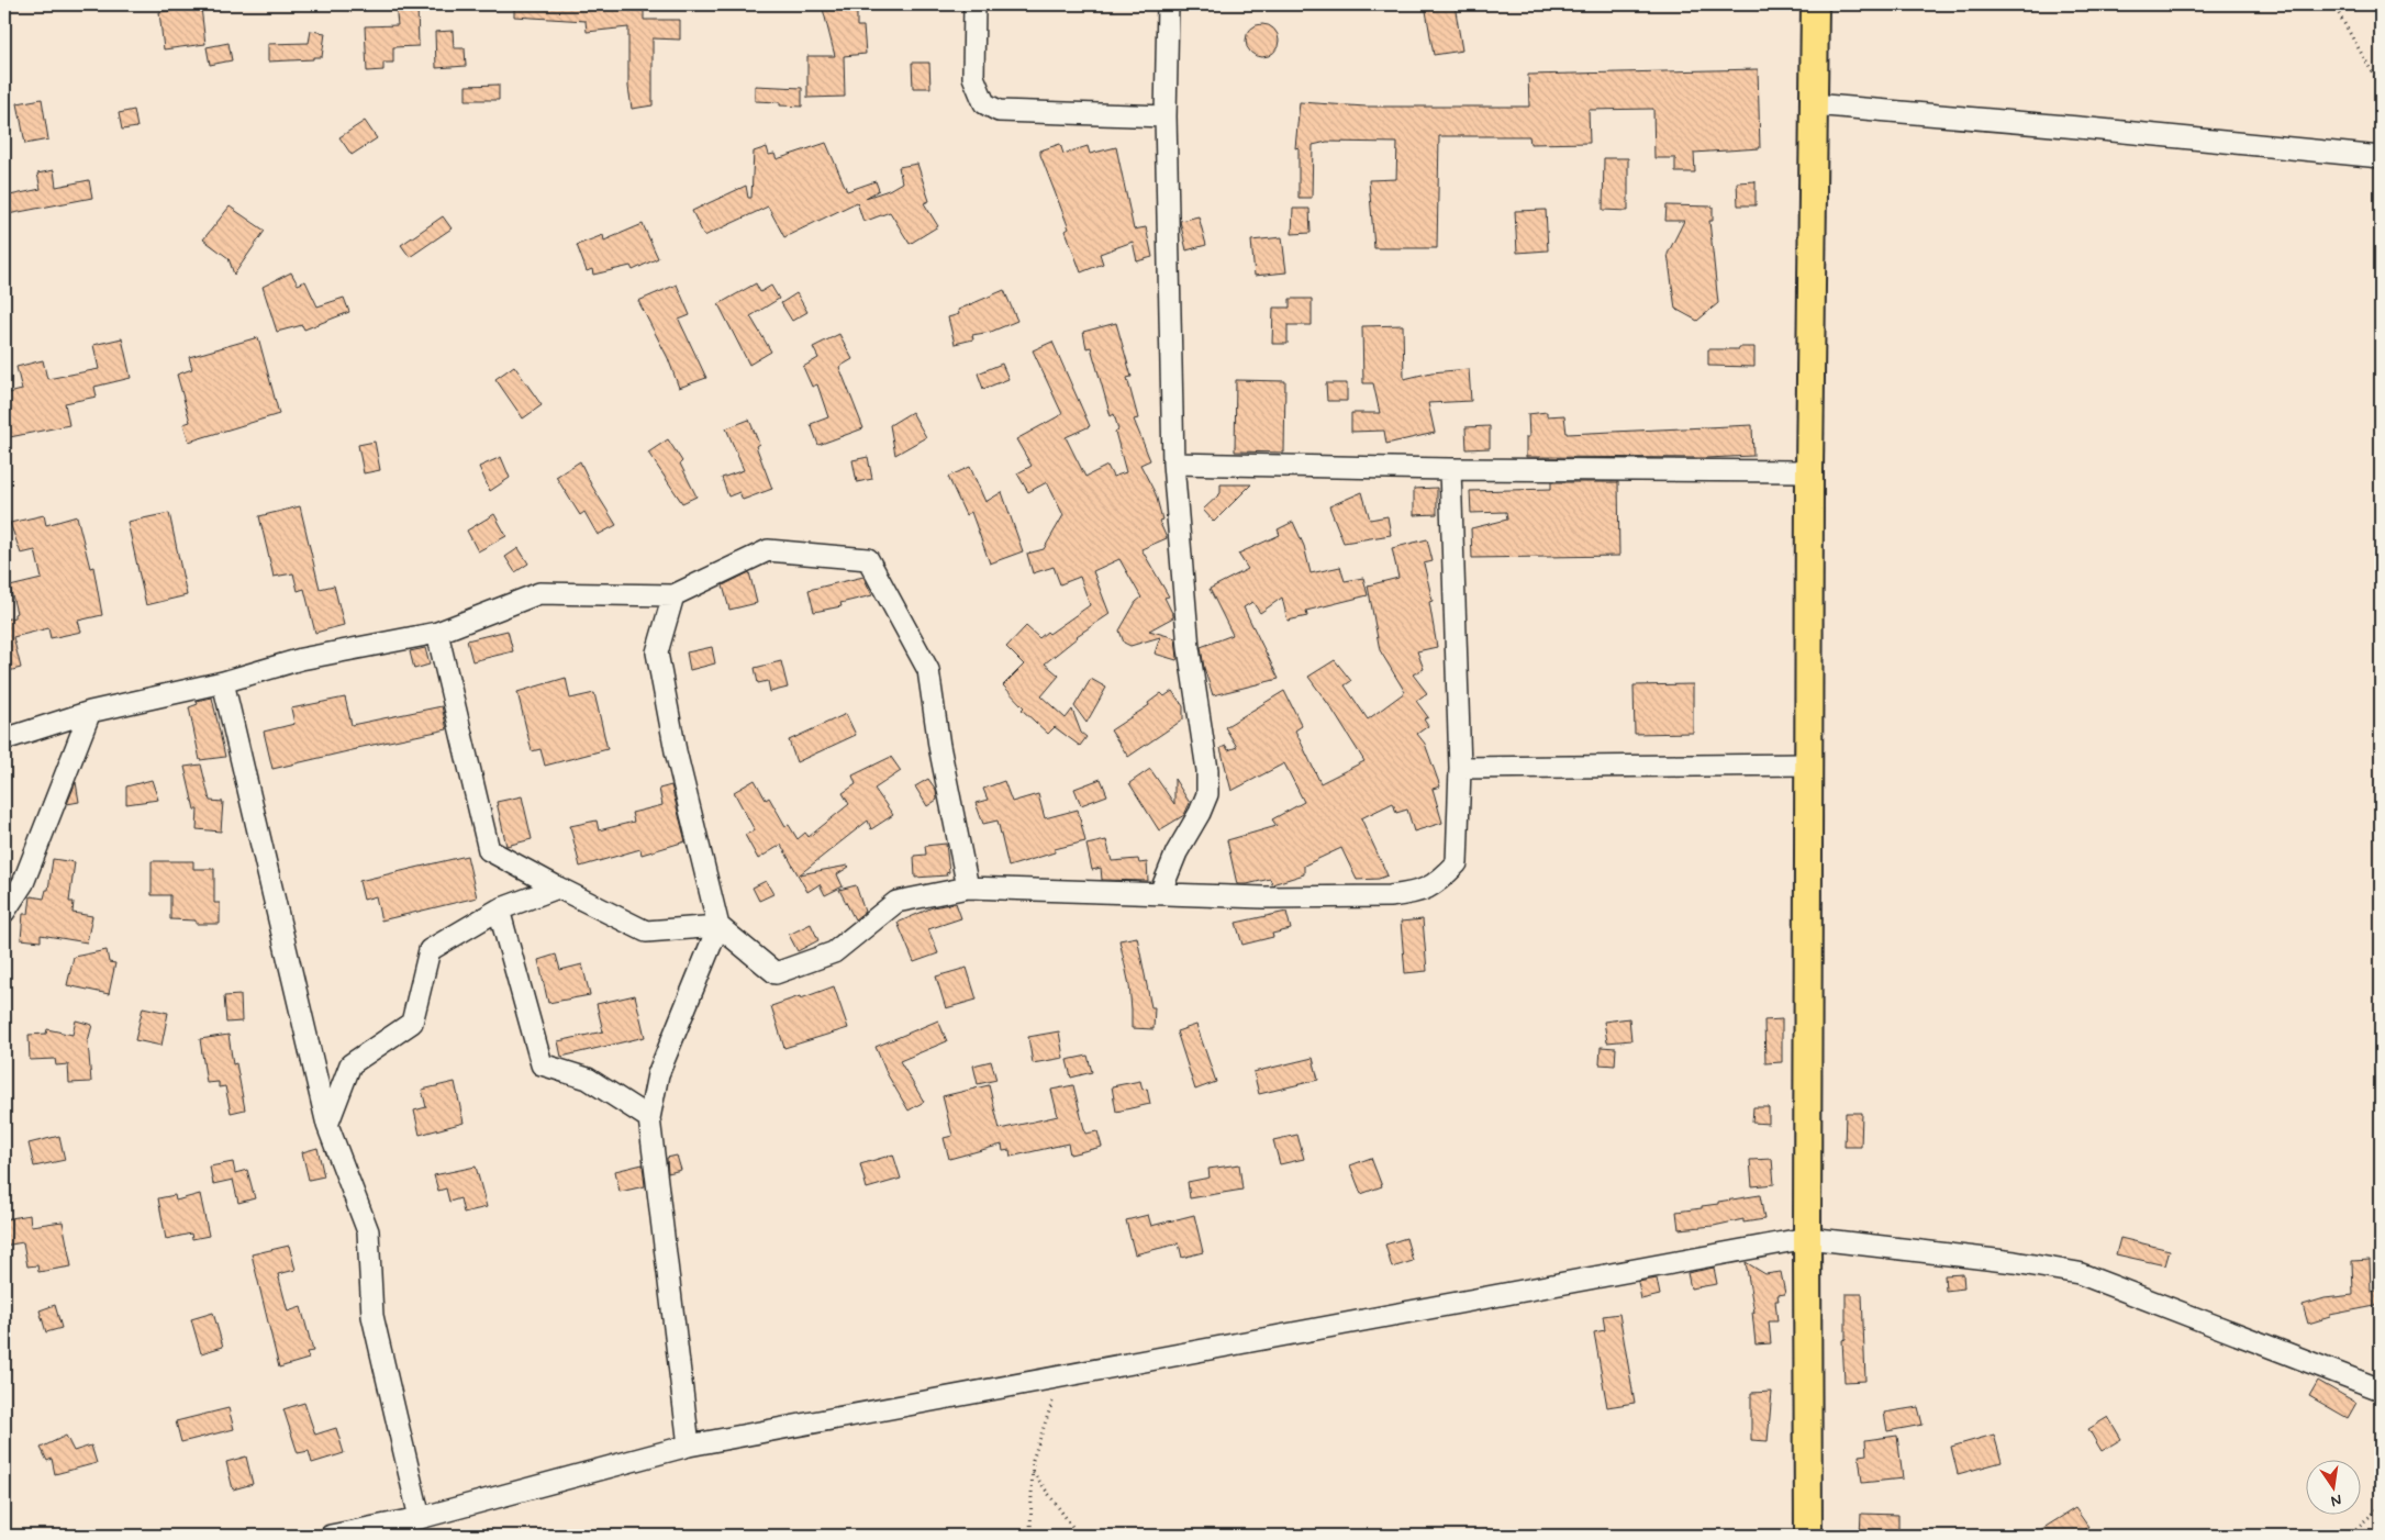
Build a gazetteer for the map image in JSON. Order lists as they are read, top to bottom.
{
  "north": "bottom"
}
